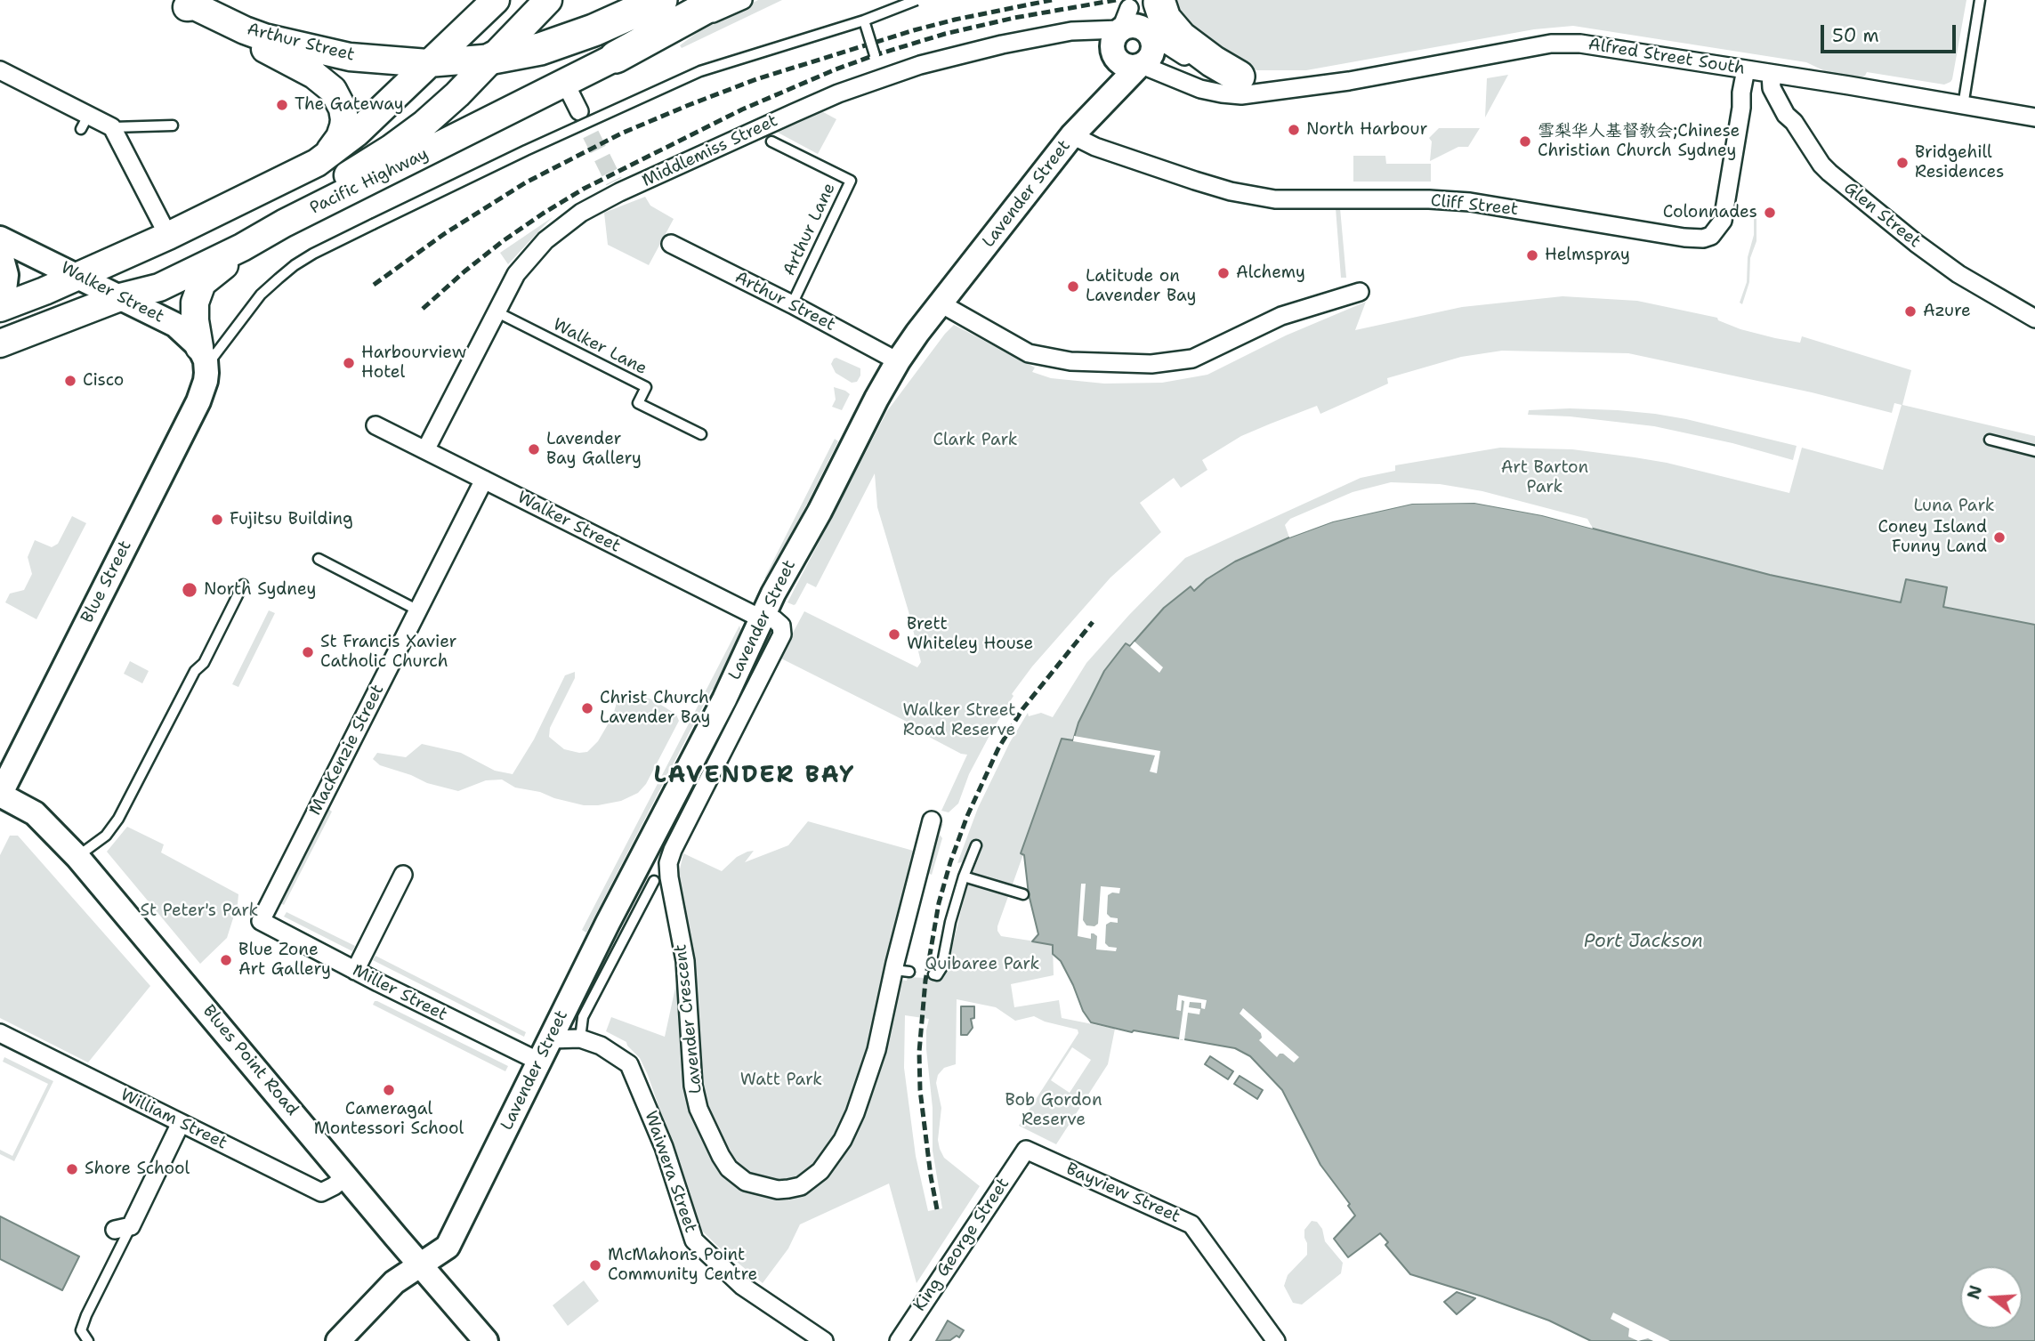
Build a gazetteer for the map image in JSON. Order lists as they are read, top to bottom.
{
  "streets": {
    "highway": ["Pacific Highway"],
    "main road": ["Arthur Street"],
    "street": [
      "Alfred Street South",
      "Middlemiss Street",
      "Lavender Street",
      "Cliff Street",
      "Glen Street",
      "Walker Street",
      "Blue Street",
      "MacKenzie Street",
      "Miller Street",
      "Lavender Crescent",
      "Blues Point Road",
      "William Street",
      "Waiwera Street",
      "Bayview Street",
      "King George Street"
    ],
    "lane": ["Arthur Lane", "Walker Lane"]
  },
  "crossings": [
    ["Arthur Street", "Pacific Highway"],
    ["Arthur Street", "Lavender Street"],
    ["Arthur Street", "Arthur Lane"],
    ["Alfred Street South", "Middlemiss Street"],
    ["Alfred Street South", "Lavender Street"],
    ["Alfred Street South", "Cliff Street"],
    ["Alfred Street South", "Glen Street"],
    ["Middlemiss Street", "Lavender Street"],
    ["Middlemiss Street", "Walker Street"],
    ["Middlemiss Street", "Walker Lane"],
    ["Pacific Highway", "Walker Street"],
    ["Lavender Street", "Cliff Street"],
    ["Lavender Street", "Walker Street"],
    ["Lavender Street", "Miller Street"],
    ["Lavender Street", "Lavender Crescent"],
    ["Lavender Street", "Blues Point Road"],
    ["Lavender Street", "Waiwera Street"],
    ["Walker Street", "Blue Street"],
    ["Walker Street", "MacKenzie Street"],
    ["Walker Street", "Lavender Crescent"],
    ["Blue Street", "Blues Point Road"],
    ["MacKenzie Street", "Miller Street"],
    ["Blues Point Road", "William Street"],
    ["Bayview Street", "King George Street"]
  ],
  "districts": ["LAVENDER BAY"],
  "water": ["Port Jackson"],
  "parks": [
    "Clark Park",
    "Art Barton Park",
    "Luna Park",
    "Walker Street Road Reserve",
    "St Peter's Park",
    "Quibaree Park",
    "Watt Park",
    "Bob Gordon Reserve"
  ],
  "places": [
    "The Gateway",
    "North Harbour",
    "雪梨华人基督教会;Chinese Christian Church Sydney",
    "Bridgehill Residences",
    "Colonnades",
    "Helmspray",
    "Alchemy",
    "Latitude on Lavender Bay",
    "Azure",
    "Harbourview Hotel",
    "Cisco",
    "Lavender Bay Gallery",
    "Fujitsu Building",
    "Coney Island Funny Land",
    "North Sydney",
    "Brett Whiteley House",
    "St Francis Xavier Catholic Church",
    "Christ Church Lavender Bay",
    "Blue Zone Art Gallery",
    "Cameragal Montessori School",
    "Shore School",
    "McMahons Point Community Centre"
  ],
  "scale_bar": "50 m",
  "north": "left"
}
